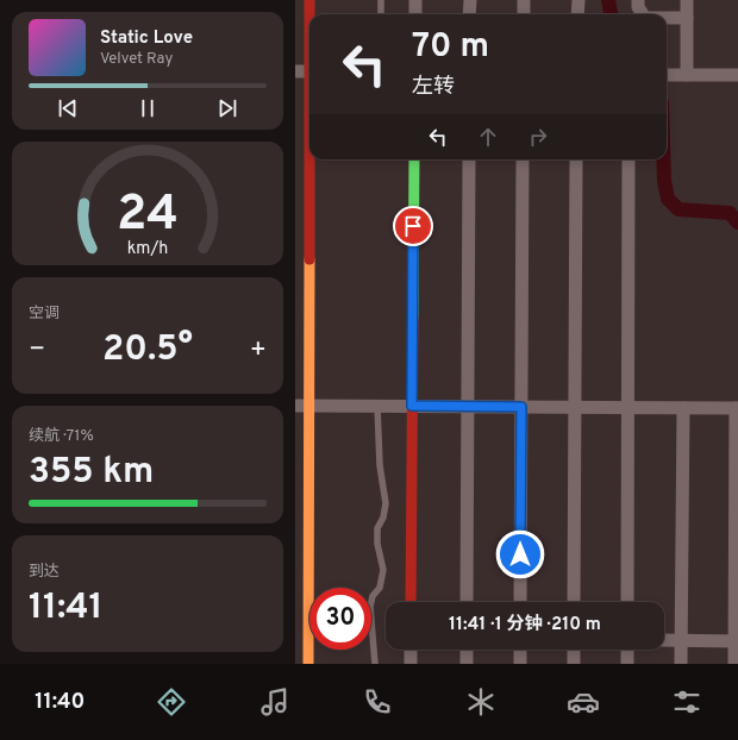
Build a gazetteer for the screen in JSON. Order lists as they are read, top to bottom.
{
  "page": {
    "turn": ["70 m", "左转"],
    "song": ["Static Love", "Velvet Ray"],
    "tile": [
      "空调",
      ["续航 · 71%", "355 km"],
      ["到达", "11:41"]
    ],
    "heat": ["−", "20.5°", "+"],
    "limit": "30",
    "trip": "11:41 · 1 分钟 · 210 m",
    "tabs": "11:40",
    "gauge": ["24", "km/h"]
  }
}
